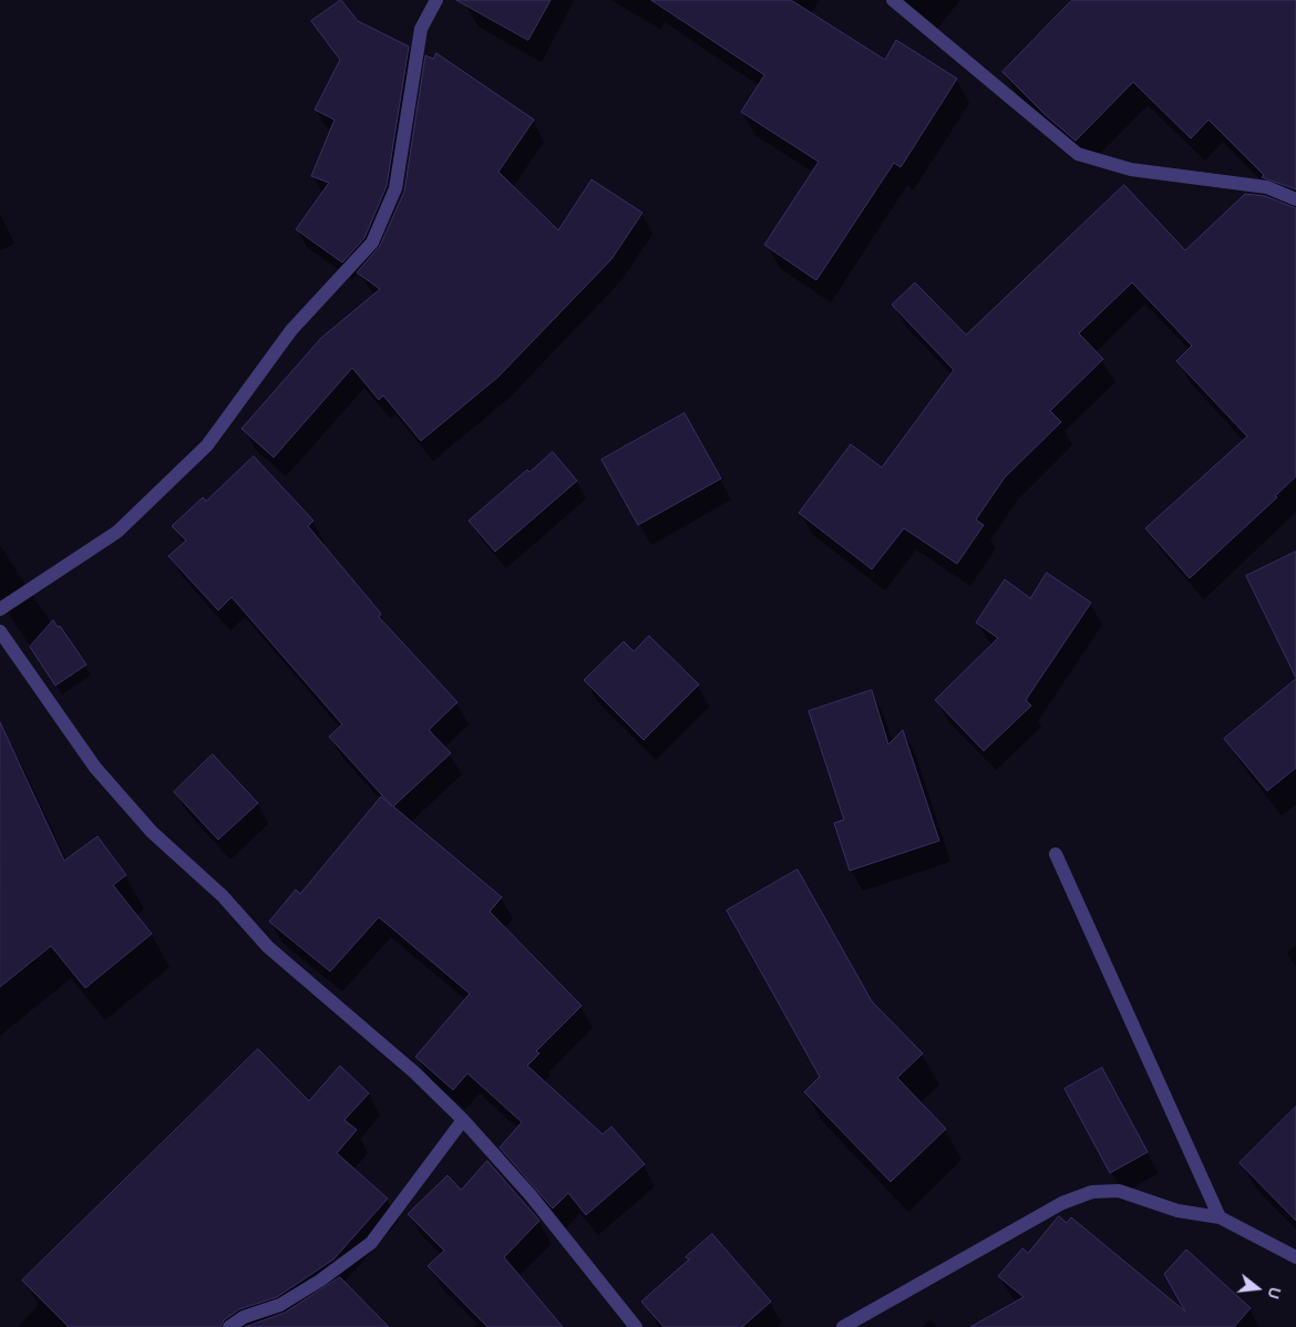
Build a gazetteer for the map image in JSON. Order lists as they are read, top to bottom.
{
  "north": "right"
}
